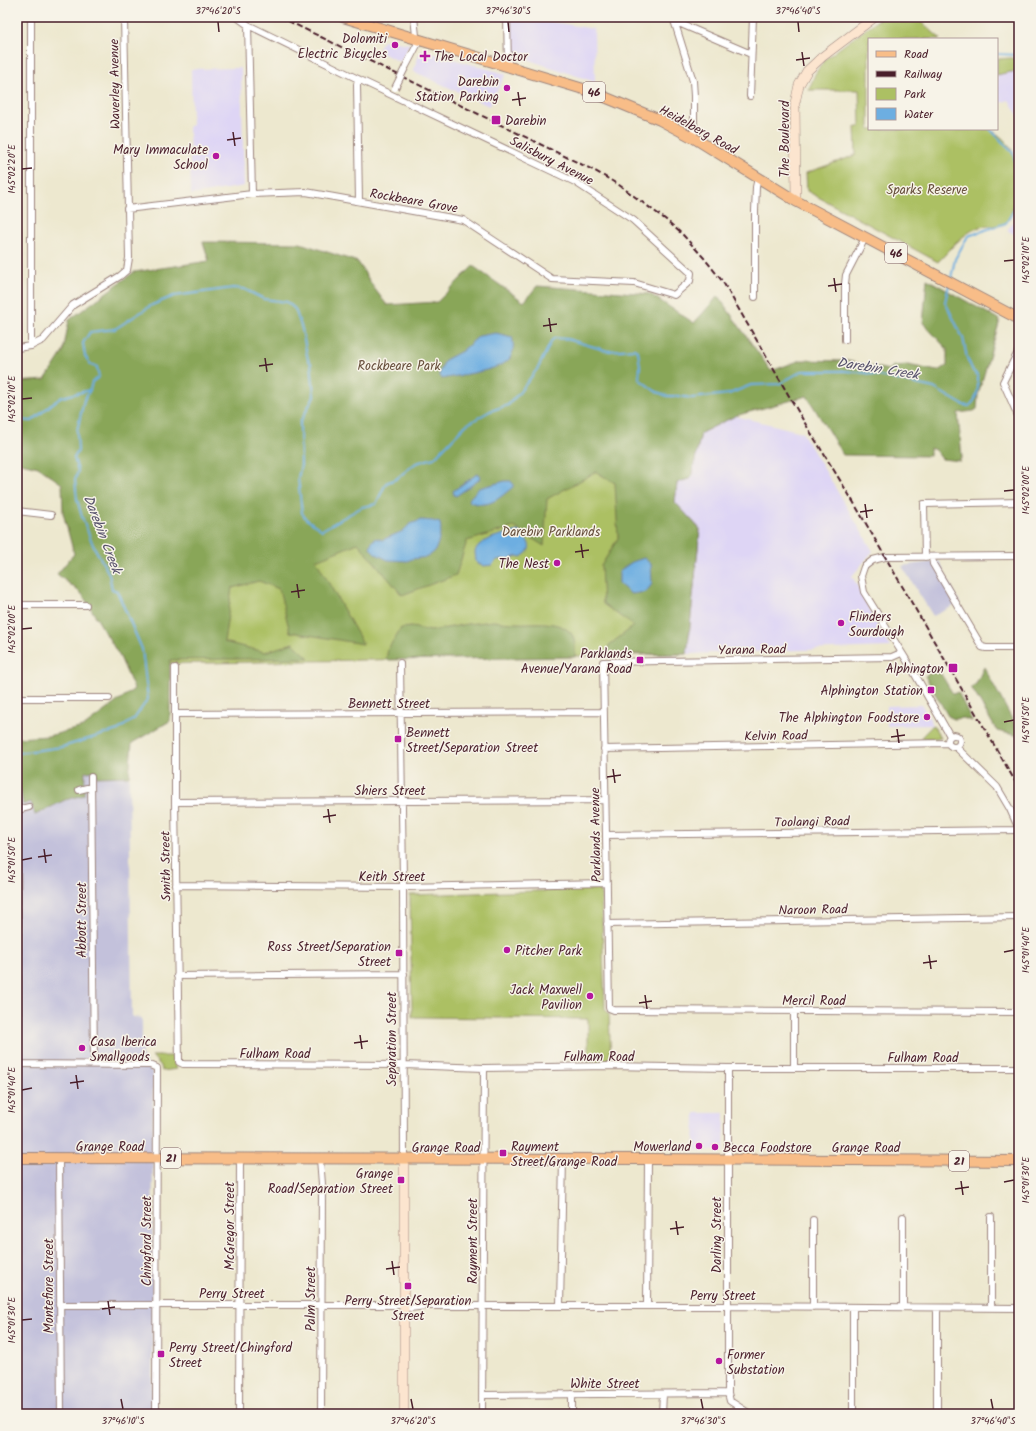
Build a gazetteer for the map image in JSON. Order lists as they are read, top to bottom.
{
  "streets": {
    "main road": [
      "46",
      "Heidelberg Road",
      "Grange Road",
      "21"
    ],
    "street": [
      "Waverley Avenue",
      "The Boulevard",
      "Salisbury Avenue",
      "Rockbeare Grove",
      "Yarana Road",
      "Bennett Street",
      "Kelvin Road",
      "Shiers Street",
      "Toolangi Road",
      "Parklands Avenue",
      "Smith Street",
      "Keith Street",
      "Naroon Road",
      "Abbott Street",
      "Mercil Road",
      "Separation Street",
      "Fulham Road",
      "McGregor Street",
      "Darling Street",
      "Chingford Street",
      "Rayment Street",
      "Montefiore Street",
      "Perry Street",
      "Palm Street",
      "White Street"
    ]
  },
  "crossings": [
    ["Waverley Avenue", "Rockbeare Grove"],
    ["Heidelberg Road", "The Boulevard"],
    ["Salisbury Avenue", "Rockbeare Grove"],
    ["Yarana Road", "Parklands Avenue"],
    ["Bennett Street", "Parklands Avenue"],
    ["Bennett Street", "Smith Street"],
    ["Bennett Street", "Separation Street"],
    ["Kelvin Road", "Parklands Avenue"],
    ["Shiers Street", "Parklands Avenue"],
    ["Shiers Street", "Smith Street"],
    ["Shiers Street", "Separation Street"],
    ["Toolangi Road", "Parklands Avenue"],
    ["Parklands Avenue", "Keith Street"],
    ["Parklands Avenue", "Naroon Road"],
    ["Parklands Avenue", "Mercil Road"],
    ["Smith Street", "Keith Street"],
    ["Smith Street", "Fulham Road"],
    ["Keith Street", "Separation Street"],
    ["Abbott Street", "Chingford Street"],
    ["Separation Street", "Fulham Road"],
    ["Separation Street", "Grange Road"],
    ["Separation Street", "Perry Street"],
    ["Fulham Road", "Darling Street"],
    ["Fulham Road", "Rayment Street"],
    ["Grange Road", "McGregor Street"],
    ["Grange Road", "Darling Street"],
    ["Grange Road", "Chingford Street"],
    ["Grange Road", "Rayment Street"],
    ["Grange Road", "Montefiore Street"],
    ["Grange Road", "Palm Street"],
    ["McGregor Street", "Perry Street"],
    ["Darling Street", "Perry Street"],
    ["Darling Street", "White Street"],
    ["Chingford Street", "Perry Street"],
    ["Rayment Street", "Perry Street"],
    ["Rayment Street", "White Street"],
    ["Montefiore Street", "Perry Street"],
    ["Perry Street", "Palm Street"]
  ],
  "water": ["Darebin Creek"],
  "parks": ["Sparks Reserve", "Rockbeare Park", "Darebin Parklands"],
  "places": {
    "other": [
      "Dolomiti Electric Bicycles",
      "Darebin Station Parking",
      "Mary Immaculate School",
      "The Nest",
      "Flinders Sourdough",
      "The Alphington Foodstore",
      "Pitcher Park",
      "Jack Maxwell Pavilion",
      "Casa Iberica Smallgoods",
      "Mowerland",
      "Becca Foodstore",
      "Former Substation"
    ],
    "health": ["The Local Doctor"],
    "transit": [
      "Darebin",
      "Parklands Avenue/Yarana Road",
      "Alphington",
      "Alphington Station",
      "Bennett Street/Separation Street",
      "Ross Street/Separation Street",
      "Rayment Street/Grange Road",
      "Grange Road/Separation Street",
      "Perry Street/Separation Street",
      "Perry Street/Chingford Street"
    ]
  },
  "legend": [
    "Road",
    "Railway",
    "Park",
    "Water"
  ],
  "coordinates": [
    "37°46'20\"S",
    "37°46'30\"S",
    "37°46'40\"S",
    "145°02'20\"E",
    "145°02'10\"E",
    "145°02'00\"E",
    "145°01'50\"E",
    "145°01'40\"E",
    "145°01'30\"E",
    "37°46'10\"S"
  ]
}
